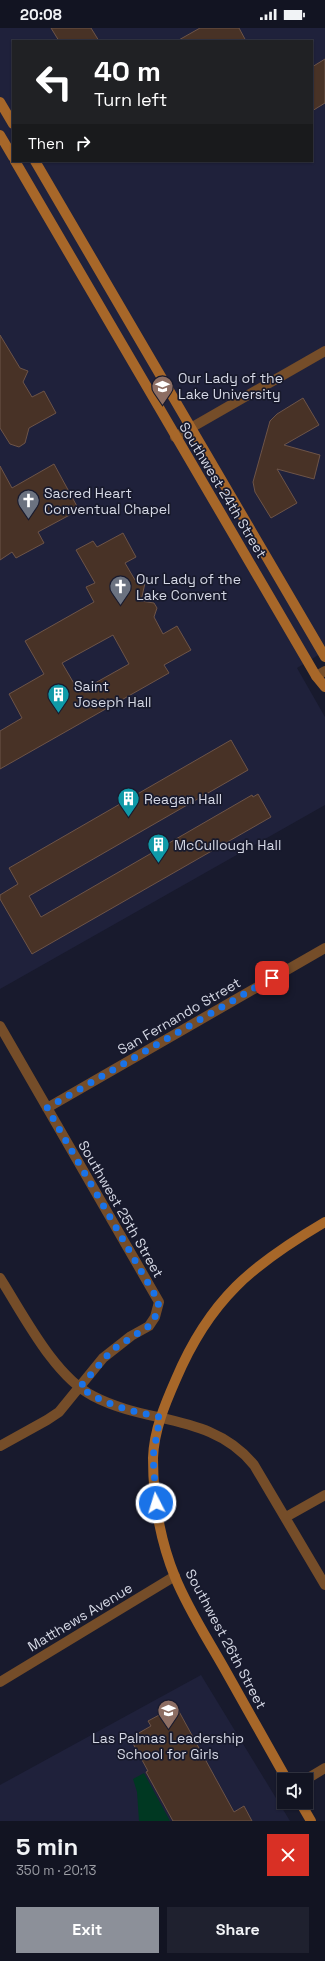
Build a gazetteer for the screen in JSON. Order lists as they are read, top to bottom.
{
  "streets": {
    "main road": ["Southwest 24th Street", "Southwest 26th Street"],
    "street": ["San Fernando Street", "Southwest 25th Street", "Matthews Avenue"]
  },
  "crossings": [
    ["San Fernando Street", "Southwest 25th Street"],
    ["Matthews Avenue", "Southwest 26th Street"]
  ],
  "places": {
    "school or university": ["Our Lady of the Lake University", "Las Palmas Leadership School for Girls"],
    "church": ["Sacred Heart Conventual Chapel", "Our Lady of the Lake Convent"],
    "building": ["Saint Joseph Hall", "Reagan Hall", "McCullough Hall"]
  },
  "page": {
    "status": "20:08",
    "turn": ["40 m", "Turn left"],
    "then": "Then",
    "heading": ["5 min", "350 m · 20:13"],
    "buttons": ["Exit", "Share"]
  }
}
